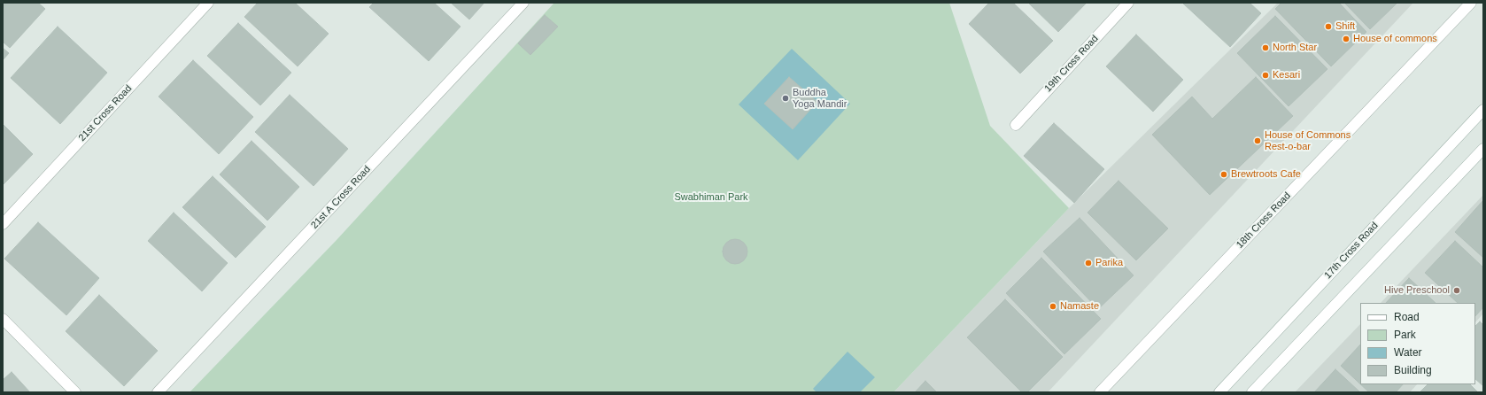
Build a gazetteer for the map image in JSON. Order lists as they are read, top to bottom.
{
  "streets": {
    "street": [
      "19th Cross Road",
      "21st Cross Road",
      "21st A Cross Road",
      "18th Cross Road",
      "17th Cross Road"
    ]
  },
  "parks": ["Swabhiman Park"],
  "places": [
    "Shift",
    "House of commons",
    "North Star",
    "Kesari",
    "Buddha Yoga Mandir",
    "House of Commons Rest-o-bar",
    "Brewtroots Cafe",
    "Parika",
    "Hive Preschool",
    "Namaste"
  ],
  "legend": [
    "Road",
    "Park",
    "Water",
    "Building"
  ]
}
